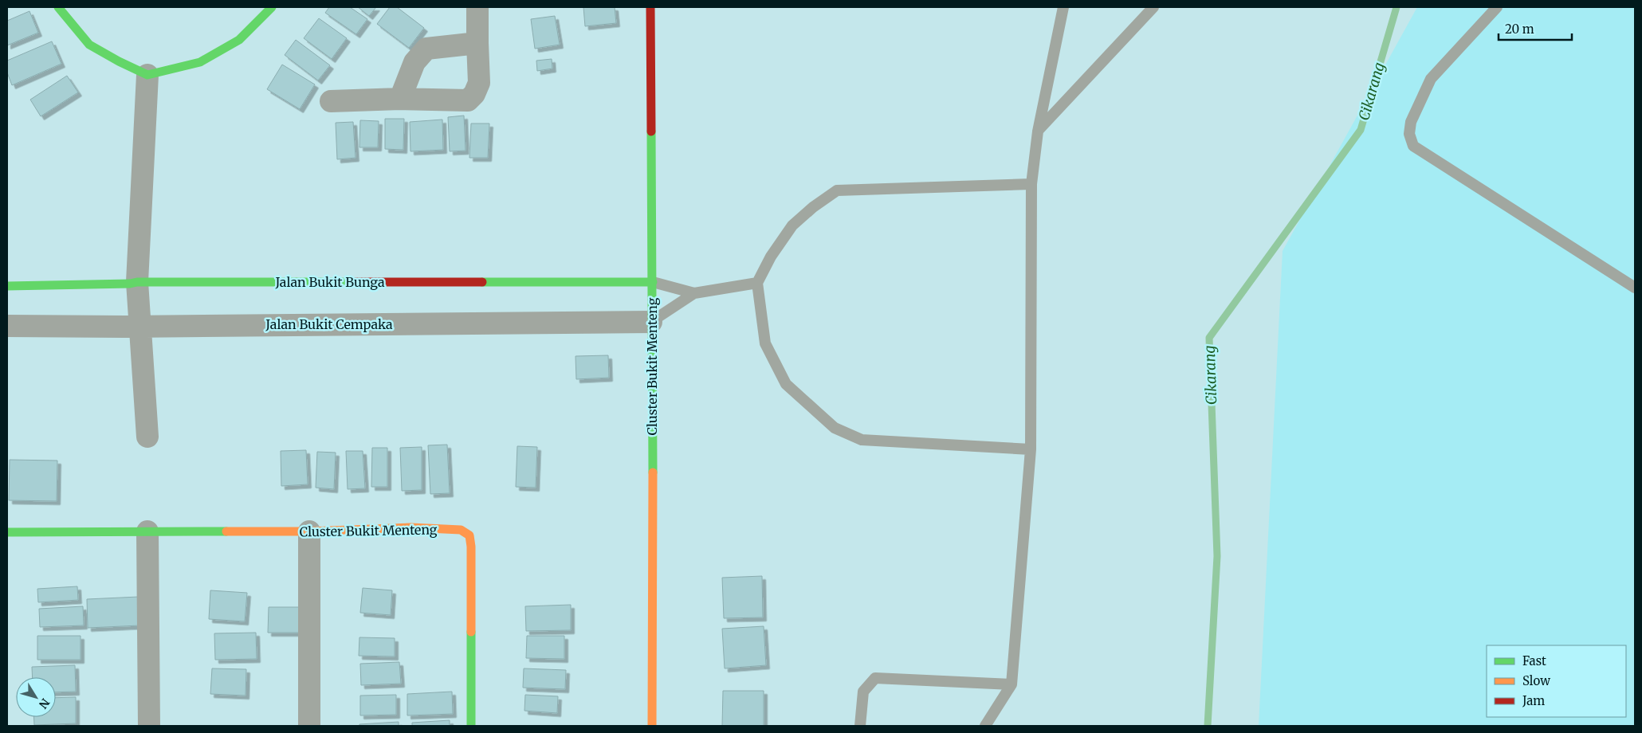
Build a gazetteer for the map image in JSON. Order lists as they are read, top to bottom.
{
  "streets": {
    "street": ["Jalan Bukit Bunga", "Jalan Bukit Cempaka", "Cluster Bukit Menteng"]
  },
  "crossings": [
    ["Jalan Bukit Bunga", "Cluster Bukit Menteng"],
    ["Jalan Bukit Cempaka", "Cluster Bukit Menteng"]
  ],
  "water": ["Cikarang"],
  "legend": ["Fast", "Slow", "Jam"],
  "scale_bar": "20 m",
  "north": "bottom right"
}
